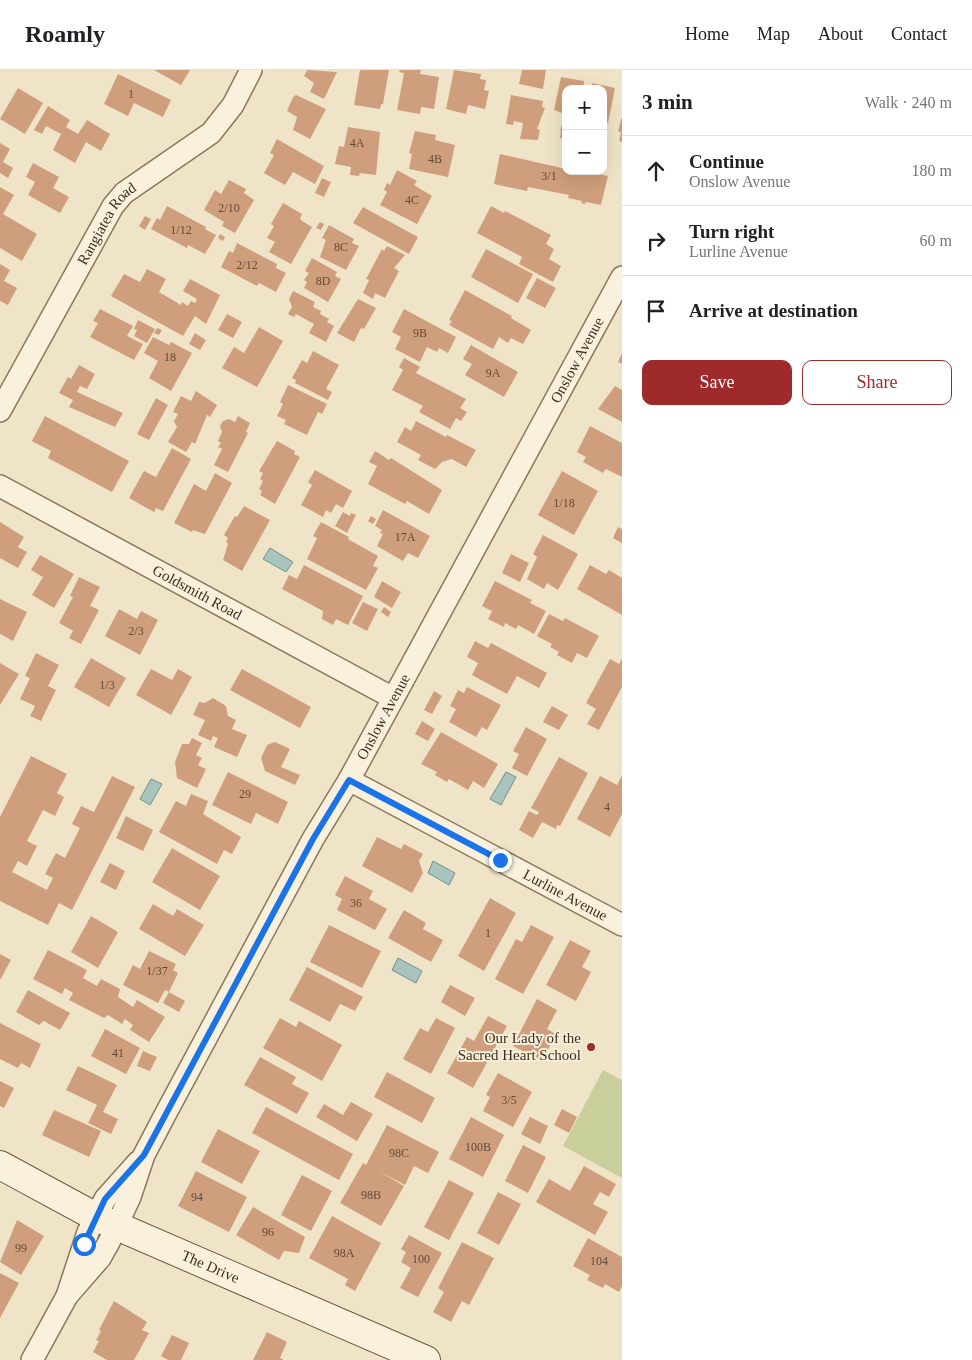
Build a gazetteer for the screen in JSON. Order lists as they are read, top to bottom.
{
  "streets": {
    "main road": ["The Drive"],
    "street": [
      "Rangiatea Road",
      "Onslow Avenue",
      "Goldsmith Road",
      "Lurline Avenue"
    ]
  },
  "crossings": [
    ["Onslow Avenue", "Goldsmith Road"],
    ["Onslow Avenue", "Lurline Avenue"],
    ["Onslow Avenue", "The Drive"]
  ],
  "places": ["Our Lady of the Sacred Heart School"],
  "house_numbers": [
    "1",
    "4A",
    "4B",
    "3/1",
    "4C",
    "2/10",
    "1/12",
    "8C",
    "2/12",
    "8D",
    "9B",
    "18",
    "9A",
    "1/18",
    "17A",
    "2/3",
    "1/3",
    "29",
    "4",
    "36",
    "1",
    "1/37",
    "41",
    "3/5",
    "100B",
    "98C",
    "98B",
    "94",
    "96",
    "99",
    "98A",
    "100",
    "104"
  ],
  "page": {
    "header": "Roamly",
    "nav": [
      "Home",
      "Map",
      "About",
      "Contact"
    ],
    "heading": ["3 min", "Walk · 240 m"],
    "map_buttons": ["+", "−"],
    "list": [
      ["Continue", "Onslow Avenue", "180 m"],
      ["Turn right", "Lurline Avenue", "60 m"],
      "Arrive at destination"
    ],
    "buttons": ["Save", "Share"]
  }
}
